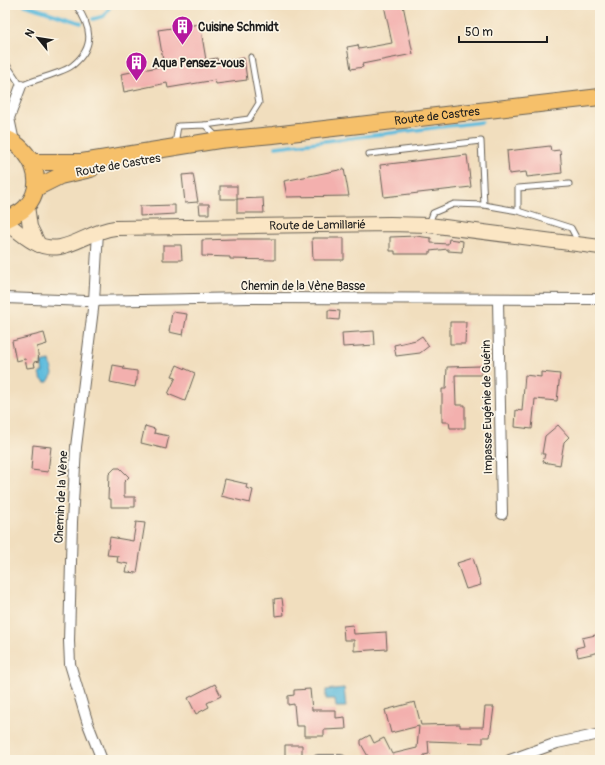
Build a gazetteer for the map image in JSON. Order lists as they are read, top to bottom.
{
  "streets": {
    "main road": ["Route de Castres", "Route de Lamillarié"],
    "street": ["Chemin de la Vène Basse", "Impasse Eugénie de Guérin", "Chemin de la Vène"]
  },
  "crossings": [
    ["Route de Lamillarié", "Chemin de la Vène"],
    ["Chemin de la Vène Basse", "Impasse Eugénie de Guérin"],
    ["Chemin de la Vène Basse", "Chemin de la Vène"]
  ],
  "places": {
    "building": ["Cuisine Schmidt", "Aqua Pensez-vous"]
  },
  "scale_bar": "50 m",
  "north": "top left"
}
